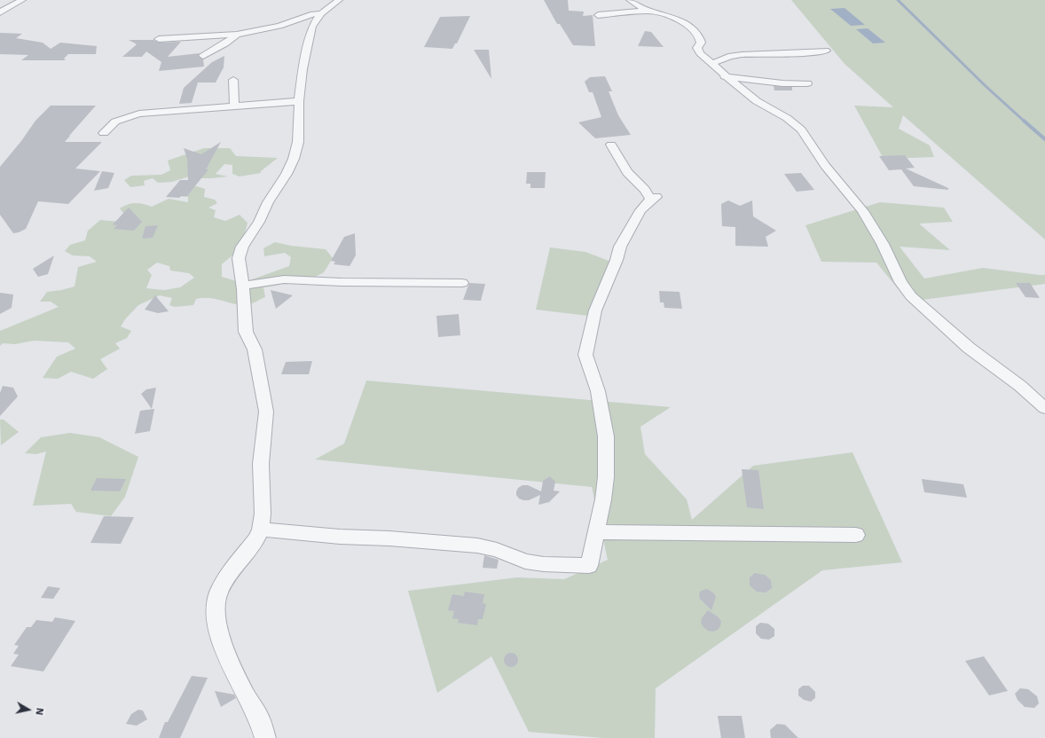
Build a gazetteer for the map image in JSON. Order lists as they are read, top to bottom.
{
  "north": "right"
}
